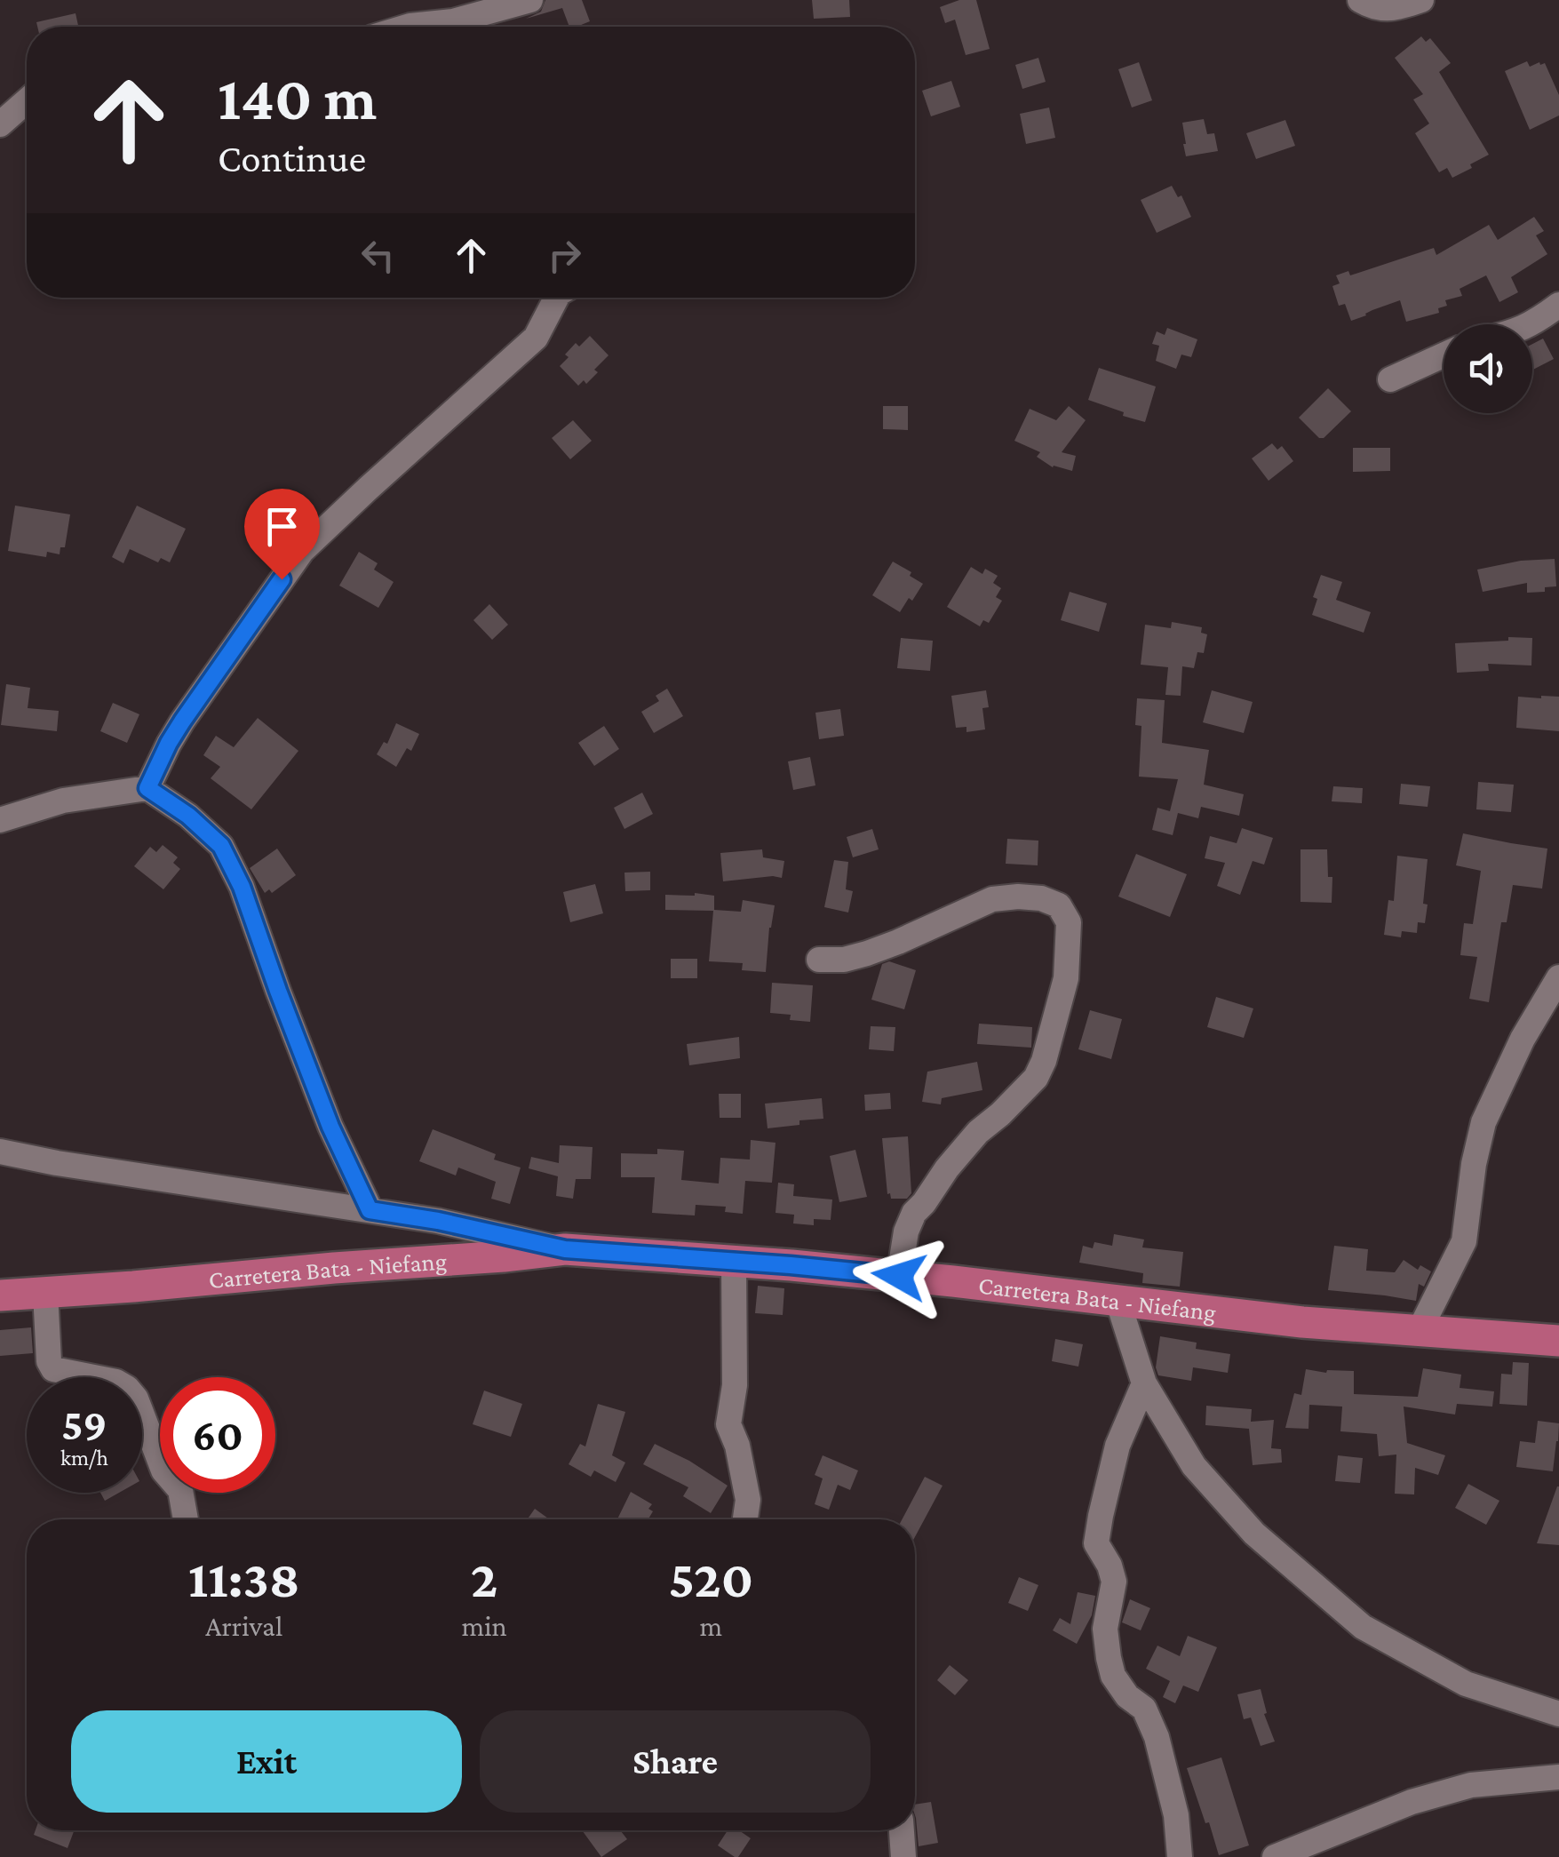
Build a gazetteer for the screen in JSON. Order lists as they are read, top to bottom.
{
  "streets": {
    "main road": ["Carretera Bata - Niefang"]
  },
  "page": {
    "turn": ["140 m", "Continue"],
    "speed": "59 km/h",
    "limit": "60",
    "eta": [
      "11:38",
      "Arrival",
      "2",
      "min",
      "520",
      "m"
    ],
    "buttons": ["Exit", "Share"]
  }
}
